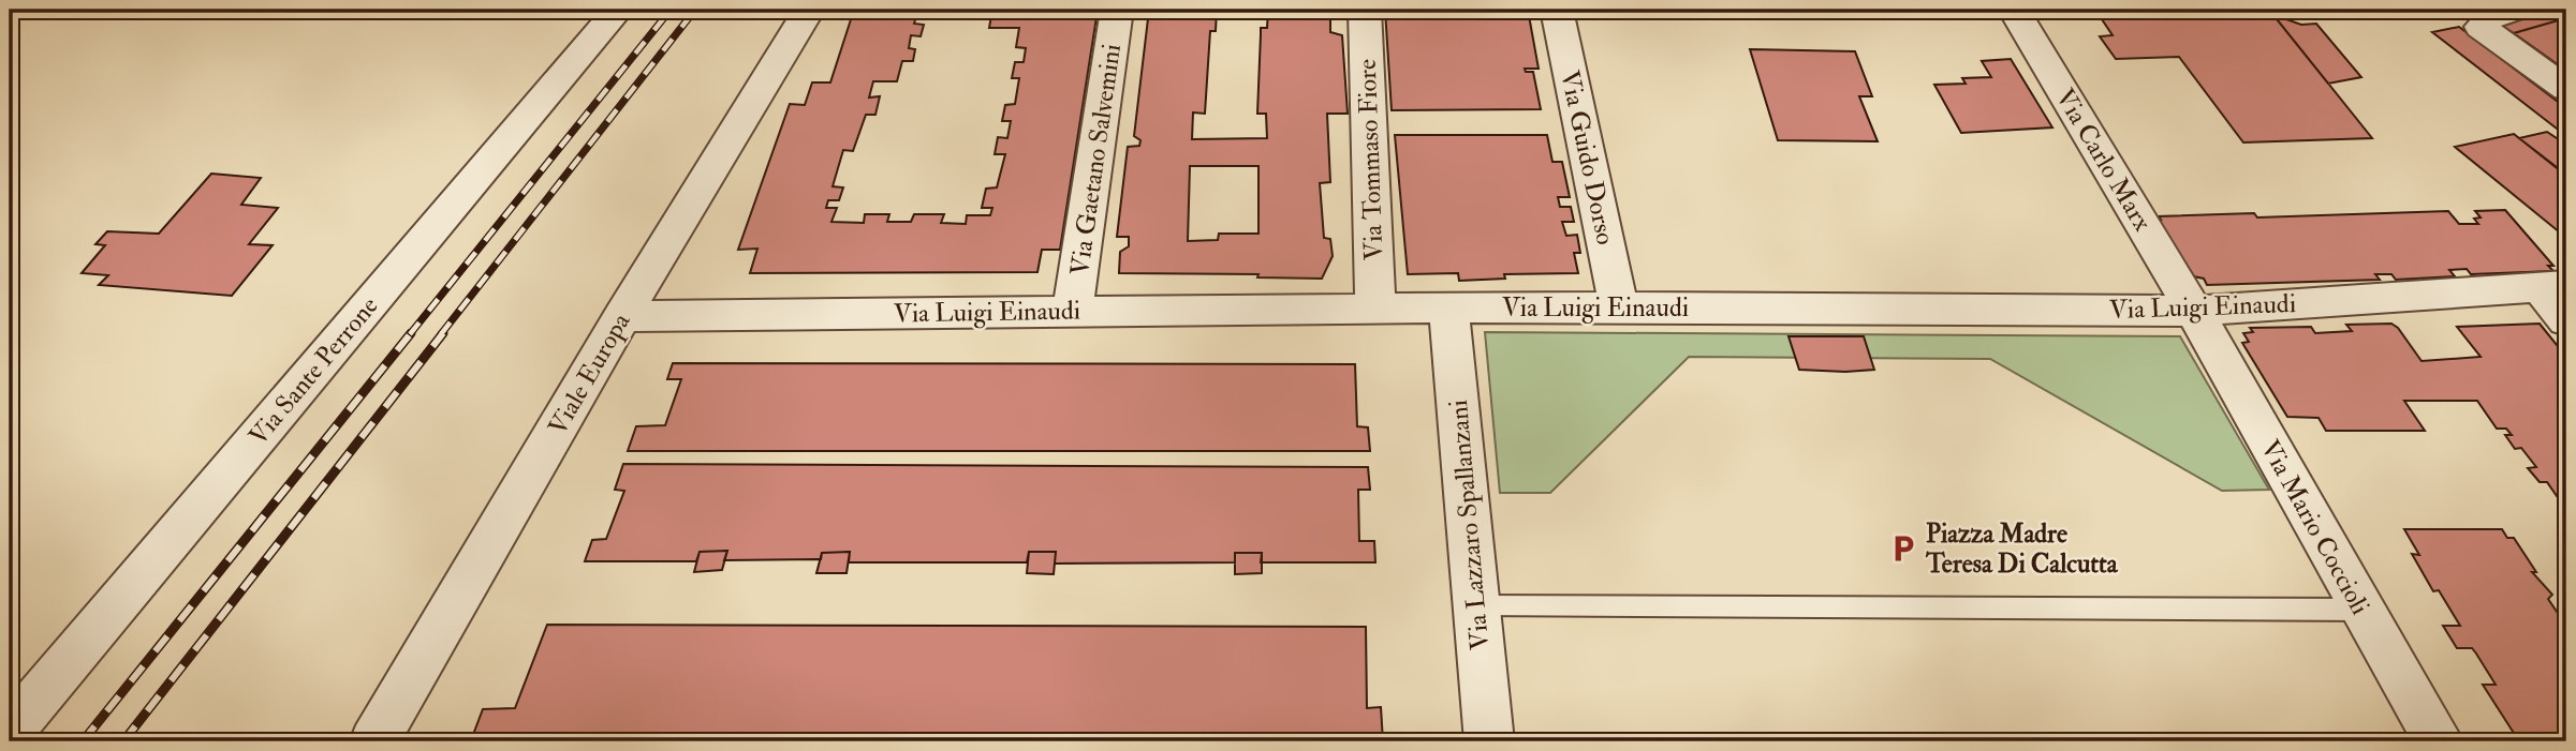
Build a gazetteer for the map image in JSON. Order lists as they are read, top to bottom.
{
  "streets": {
    "street": [
      "Via Guido Dorso",
      "Via Gaetano Salvemini",
      "Via Tommaso Fiore",
      "Via Carlo Marx",
      "Via Luigi Einaudi",
      "Via Sante Perrone",
      "Viale Europa",
      "Via Lazzaro Spallanzani",
      "Via Mario Coccioli"
    ]
  },
  "crossings": [
    ["Via Guido Dorso", "Via Luigi Einaudi"],
    ["Via Gaetano Salvemini", "Via Luigi Einaudi"],
    ["Via Tommaso Fiore", "Via Luigi Einaudi"],
    ["Via Carlo Marx", "Via Luigi Einaudi"],
    ["Via Carlo Marx", "Via Mario Coccioli"],
    ["Via Luigi Einaudi", "Viale Europa"],
    ["Via Luigi Einaudi", "Via Lazzaro Spallanzani"],
    ["Via Luigi Einaudi", "Via Mario Coccioli"]
  ],
  "places": {
    "parking": ["Piazza Madre Teresa Di Calcutta"]
  }
}
